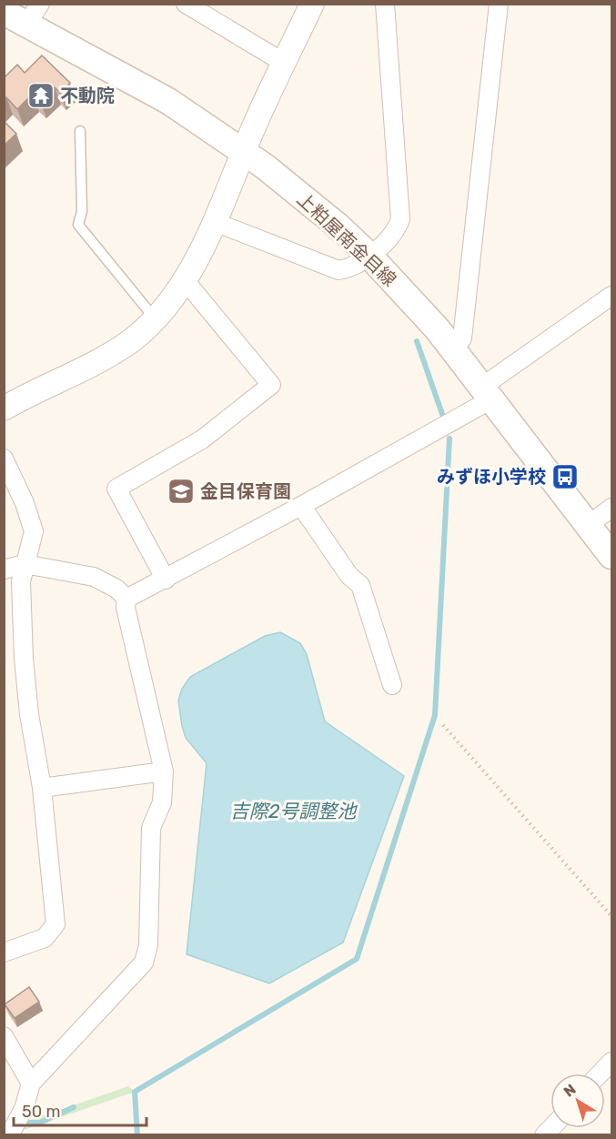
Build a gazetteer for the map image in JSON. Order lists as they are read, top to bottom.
{
  "streets": {
    "main road": ["上粕屋南金目線"]
  },
  "water": ["吉際2号調整池"],
  "places": {
    "temple": ["不動院"],
    "bus stop": ["みずほ小学校"],
    "school or university": ["金目保育園"]
  },
  "scale_bar": "50 m",
  "north": "top left"
}
